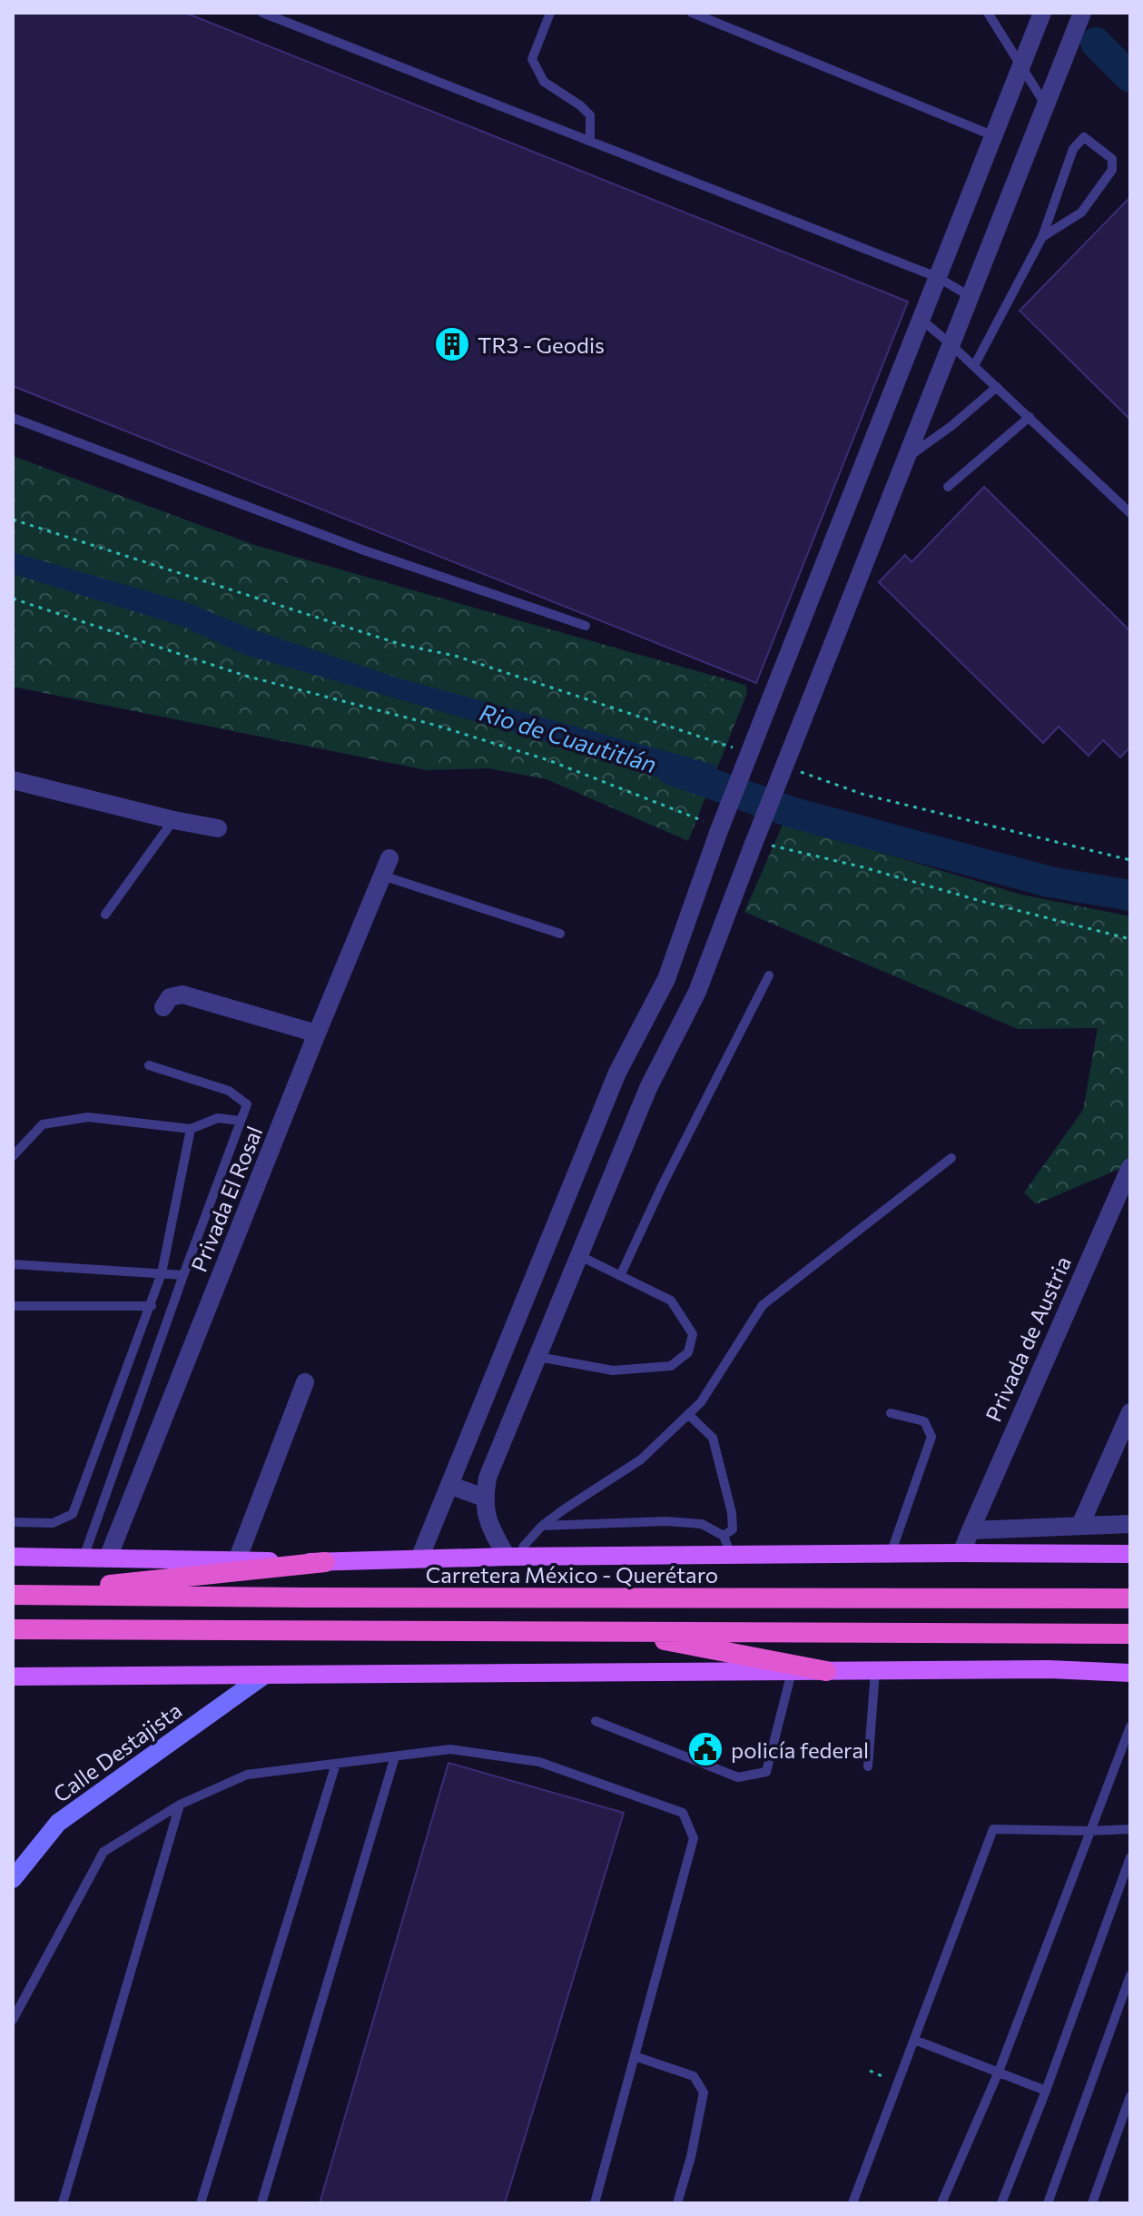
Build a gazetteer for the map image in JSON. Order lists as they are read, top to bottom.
{
  "streets": {
    "highway": ["Carretera México - Querétaro"],
    "main road": ["Calle Destajista"],
    "street": ["Privada El Rosal", "Privada de Austria"]
  },
  "water": ["Rio de Cuautitlán"],
  "places": {
    "building": ["TR3 - Geodis"],
    "public building": ["policía federal"]
  }
}
